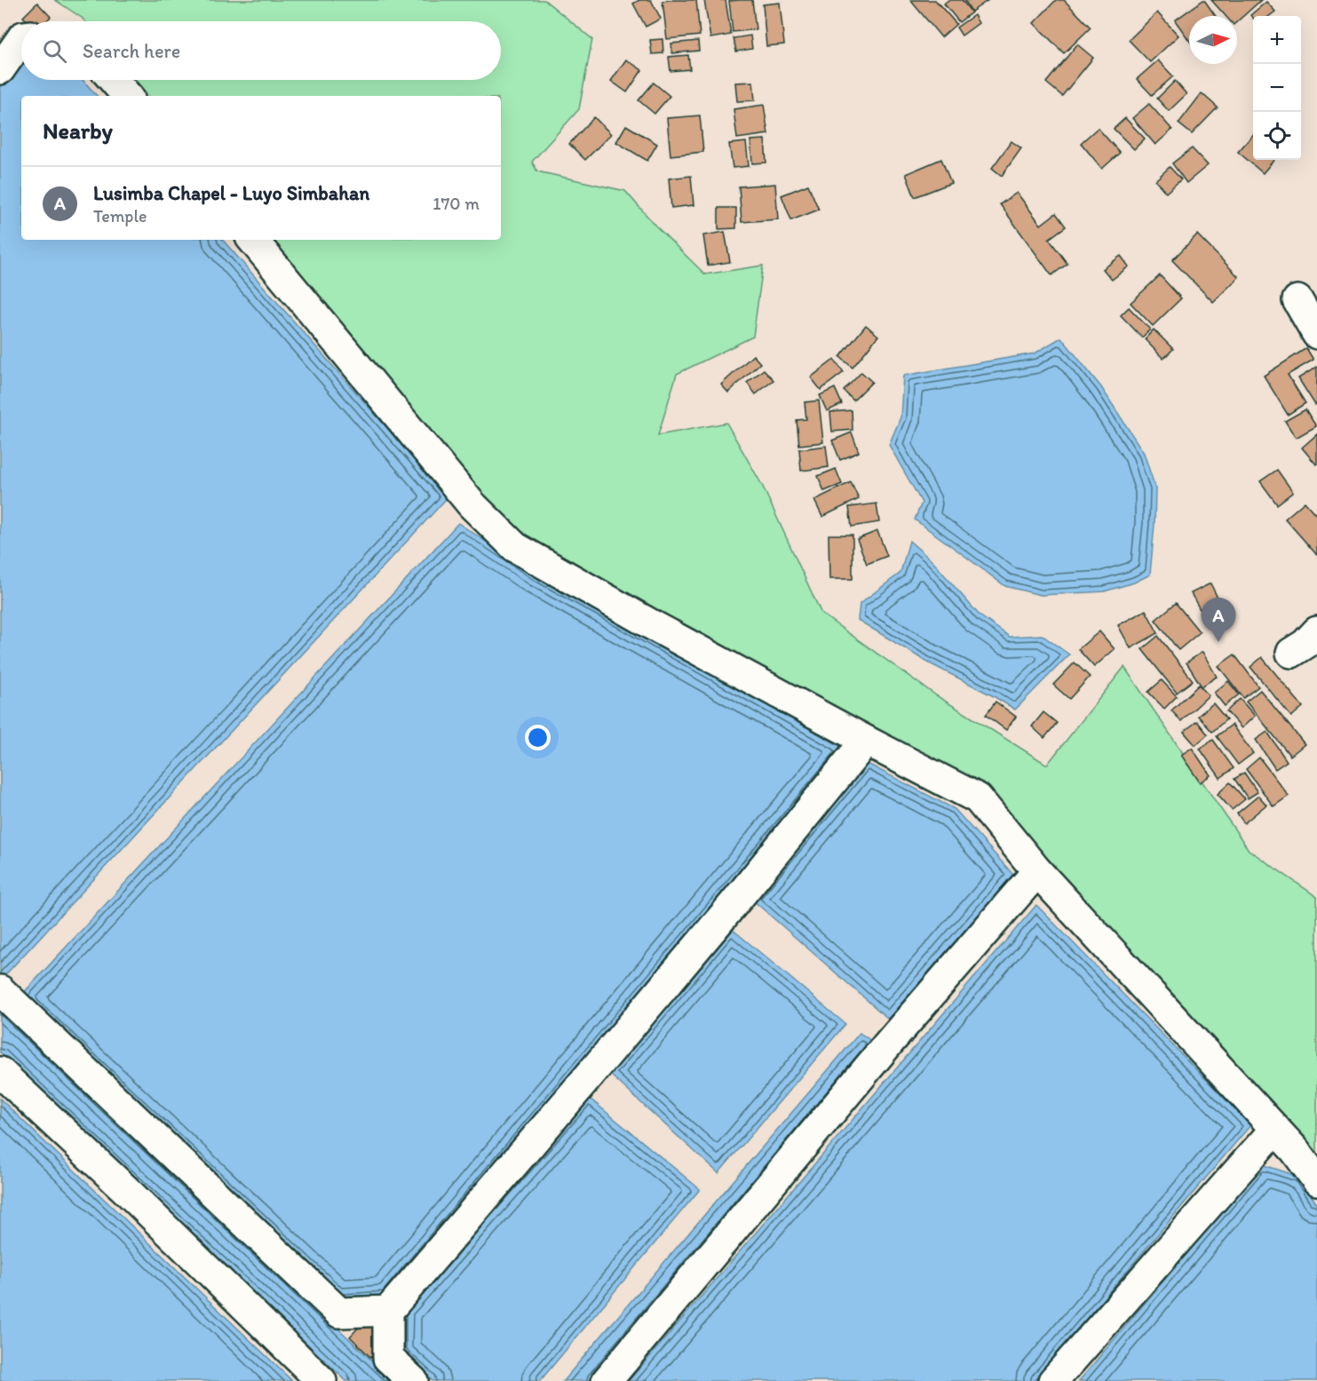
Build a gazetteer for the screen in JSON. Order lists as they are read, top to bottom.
{
  "north": "right",
  "page": {
    "map_buttons": ["+", "−"],
    "search": "Search here",
    "heading": "Nearby",
    "list": [
      {
        "mark": "A",
        "name": "Lusimba Chapel - Luyo Simbahan",
        "note": "Temple",
        "value": "170 m"
      }
    ],
    "pins": "A"
  }
}
